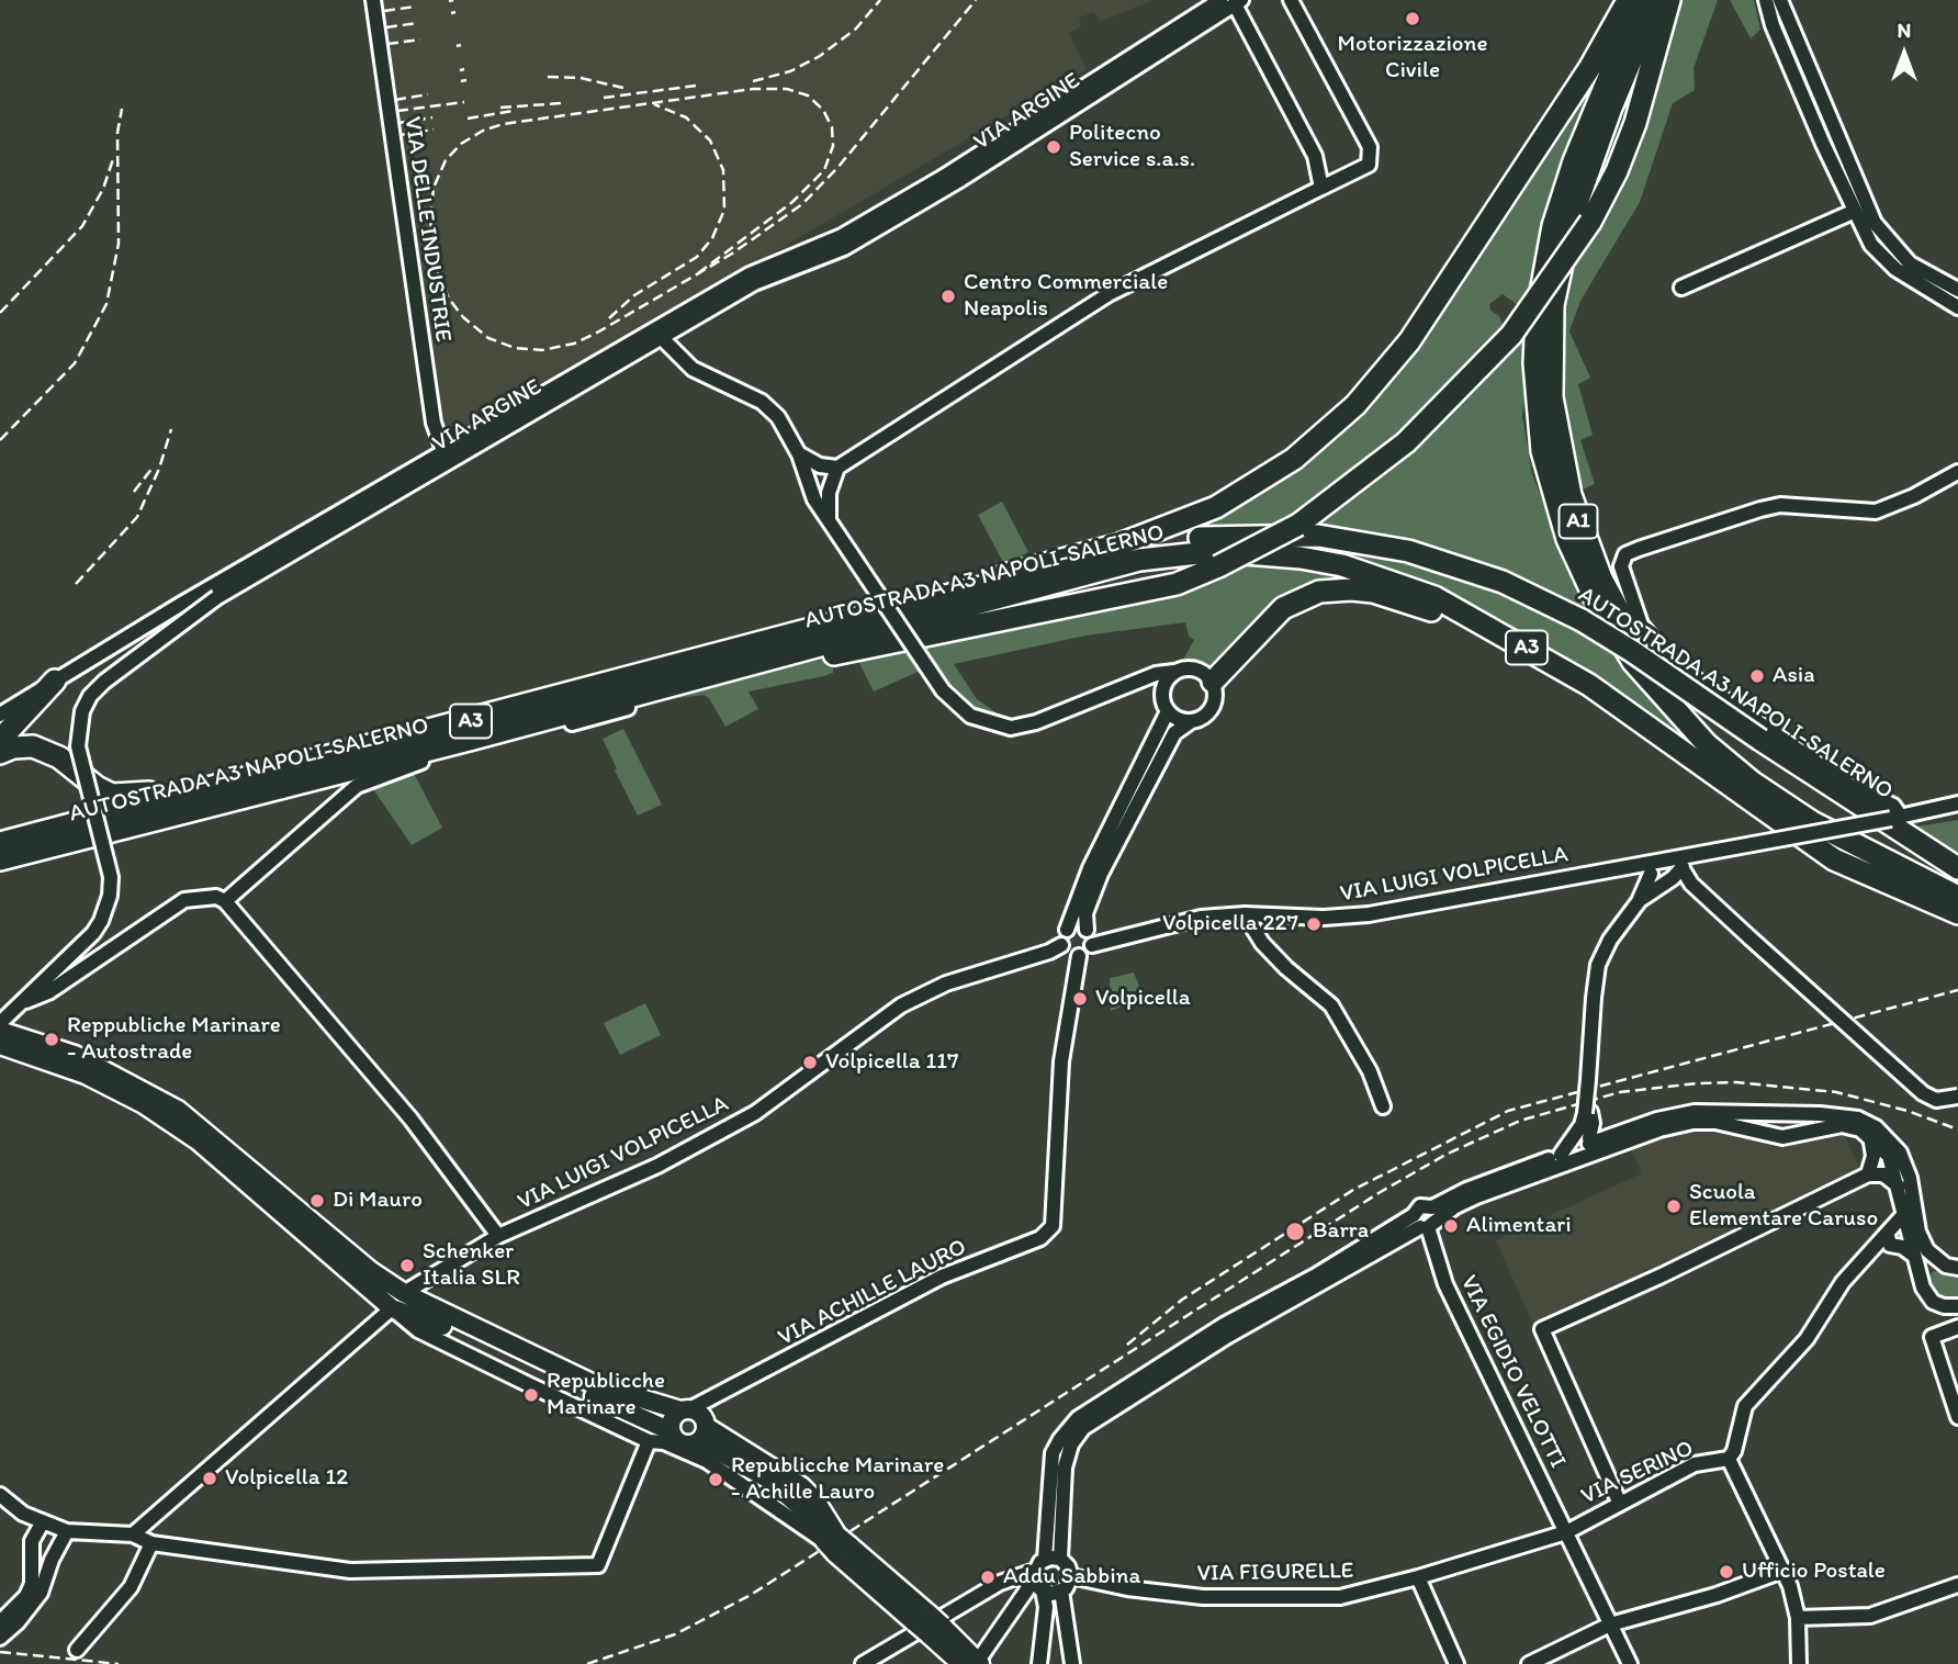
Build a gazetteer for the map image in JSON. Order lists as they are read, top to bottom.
{
  "streets": {
    "highway": ["A1", "AUTOSTRADA A3 NAPOLI-SALERNO", "A3"],
    "street": [
      "VIA ARGINE",
      "VIA DELLE INDUSTRIE",
      "VIA LUIGI VOLPICELLA",
      "VIA ACHILLE LAURO",
      "VIA EGIDIO VELOTTI",
      "VIA SERINO",
      "VIA FIGURELLE"
    ]
  },
  "crossings": [
    ["VIA ARGINE", "VIA DELLE INDUSTRIE"],
    ["VIA LUIGI VOLPICELLA", "VIA ACHILLE LAURO"],
    ["VIA EGIDIO VELOTTI", "VIA SERINO"],
    ["VIA EGIDIO VELOTTI", "VIA FIGURELLE"],
    ["VIA SERINO", "VIA FIGURELLE"]
  ],
  "places": [
    "Motorizzazione Civile",
    "Politecno Service s.a.s.",
    "Centro Commerciale Neapolis",
    "Asia",
    "Volpicella 227",
    "Volpicella",
    "Reppubliche Marinare - Autostrade",
    "Volpicella 117",
    "Di Mauro",
    "Scuola Elementare Caruso",
    "Alimentari",
    "Barra",
    "Schenker Italia SLR",
    "Republicche Marinare",
    "Volpicella 12",
    "Republicche Marinare - Achille Lauro",
    "Ufficio Postale",
    "Addu Sabbina"
  ],
  "north": "top"
}
